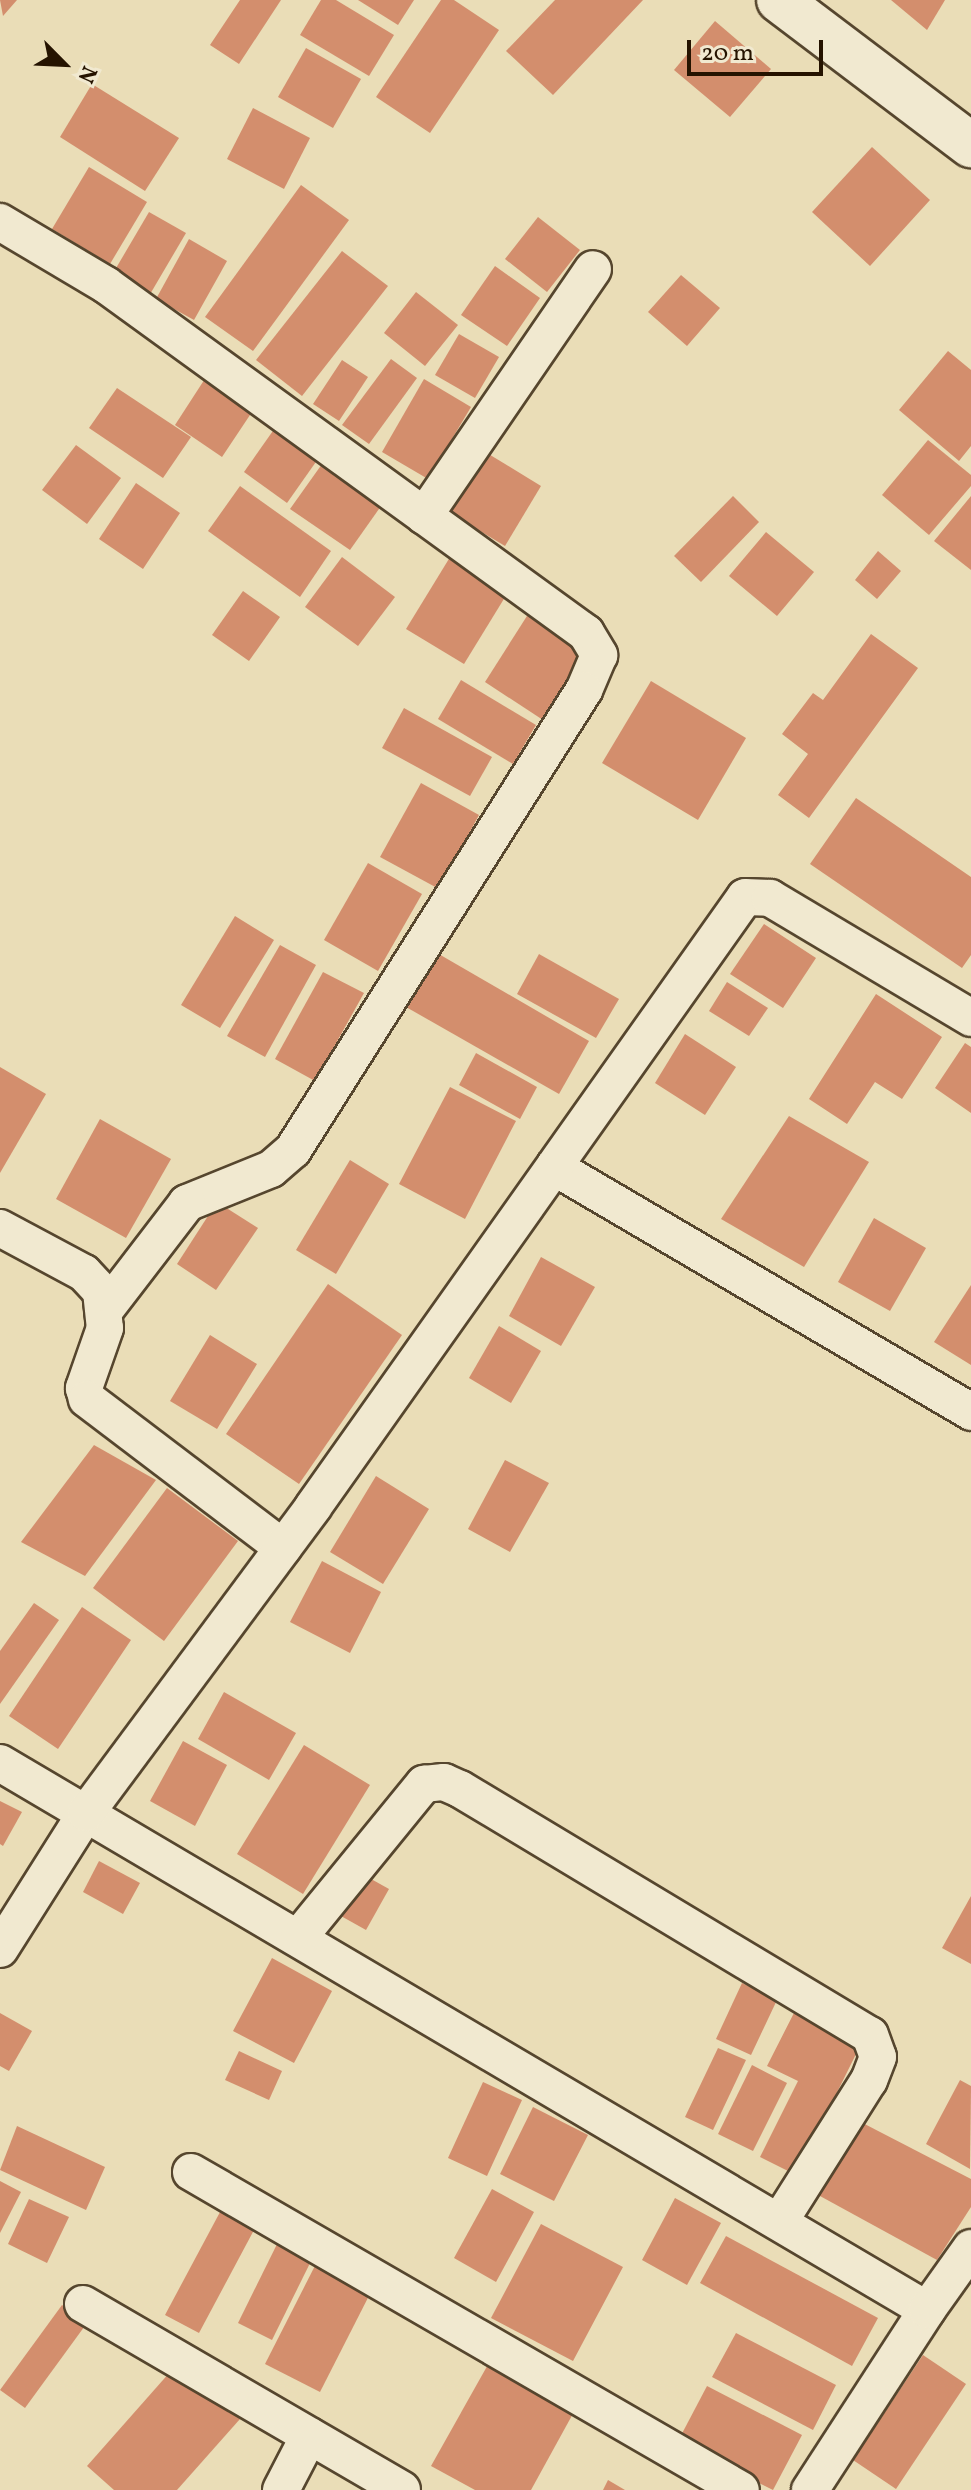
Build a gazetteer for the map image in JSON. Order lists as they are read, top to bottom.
{
  "scale_bar": "20 m",
  "north": "bottom right"
}
